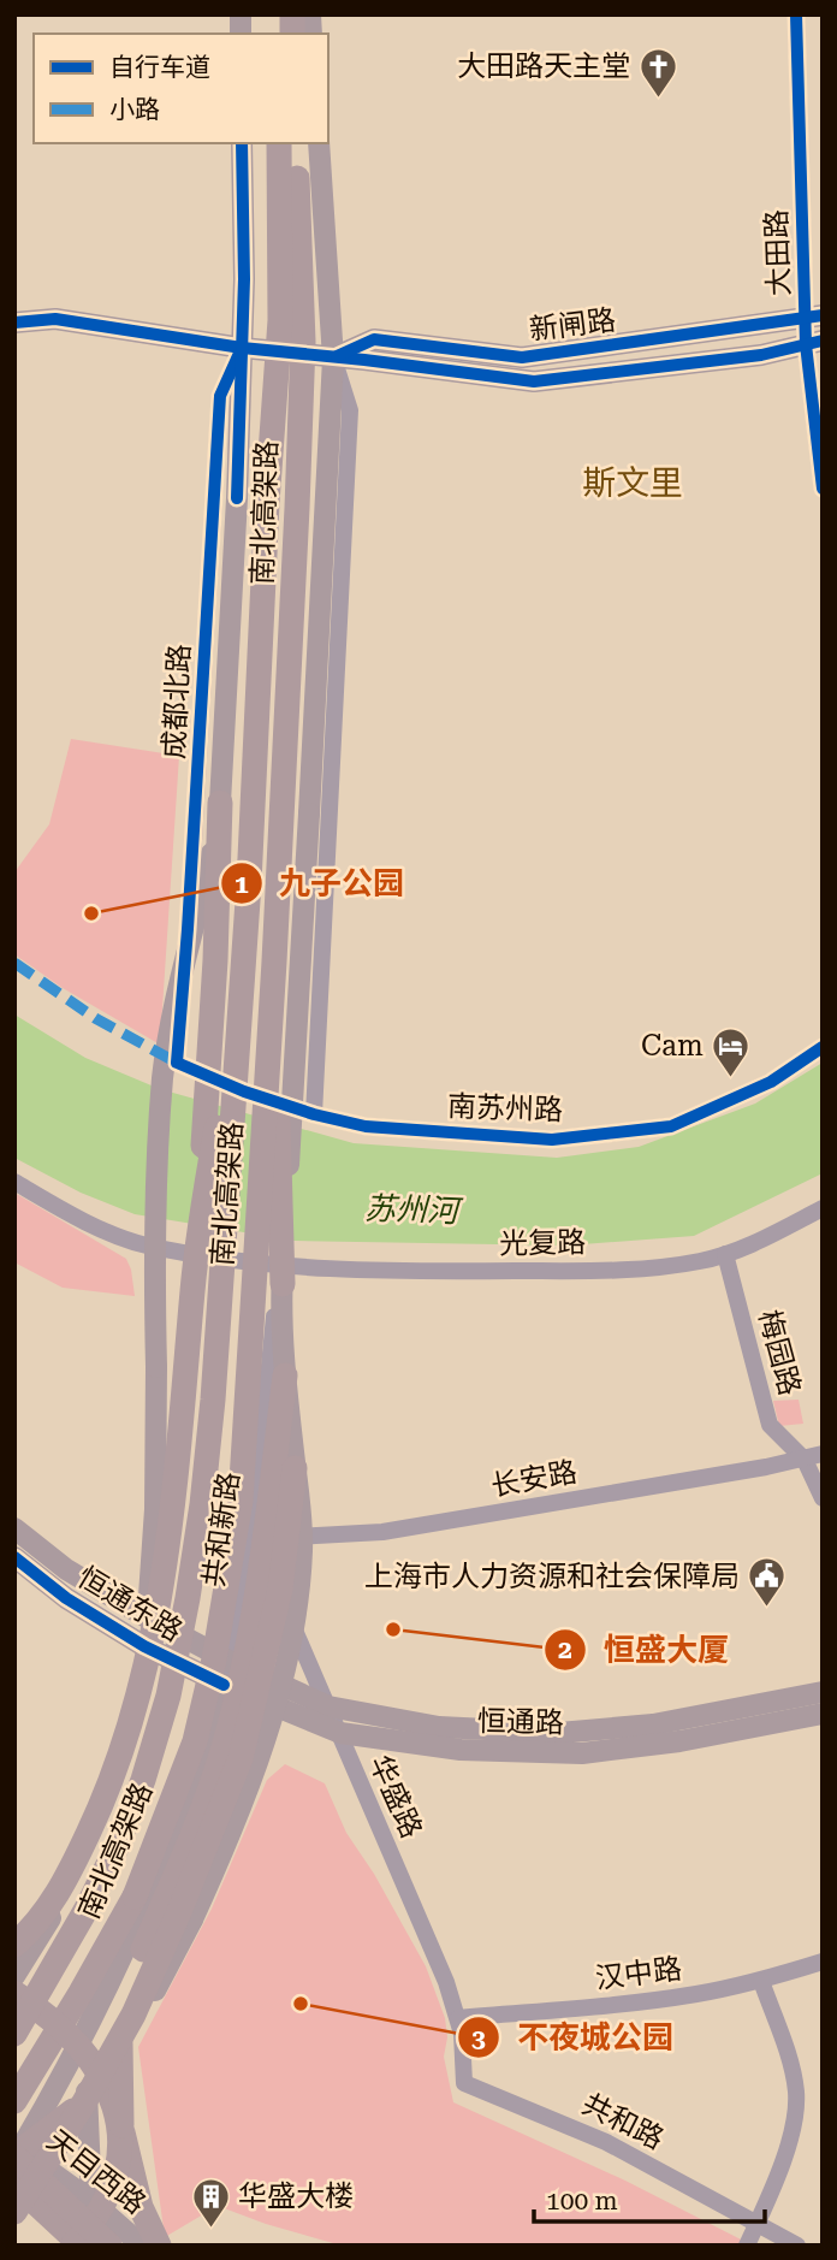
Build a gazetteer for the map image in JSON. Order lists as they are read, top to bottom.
{
  "streets": {
    "highway": ["南北高架路"],
    "main road": [
      "新闸路",
      "成都北路",
      "共和新路",
      "恒通东路",
      "恒通路",
      "天目西路"
    ],
    "street": [
      "大田路",
      "南苏州路",
      "光复路",
      "梅园路",
      "长安路",
      "华盛路",
      "汉中路",
      "共和路"
    ]
  },
  "crossings": [
    ["大田路", "新闸路"],
    ["新闸路", "成都北路"],
    ["成都北路", "南苏州路"],
    ["成都北路", "共和新路"],
    ["成都北路", "恒通东路"],
    ["光复路", "梅园路"],
    ["光复路", "共和新路"],
    ["梅园路", "长安路"],
    ["长安路", "共和新路"],
    ["长安路", "华盛路"],
    ["共和新路", "恒通东路"],
    ["共和新路", "恒通路"],
    ["共和新路", "华盛路"],
    ["共和新路", "天目西路"],
    ["恒通东路", "恒通路"],
    ["恒通路", "华盛路"],
    ["华盛路", "汉中路"],
    ["华盛路", "共和路"]
  ],
  "districts": ["斯文里"],
  "water": ["苏州河"],
  "places": {
    "church": ["大田路天主堂"],
    "other": ["九子公园", "恒盛大厦", "不夜城公园"],
    "hotel": ["Cam"],
    "public building": ["上海市人力资源和社会保障局"],
    "building": ["华盛大楼"]
  },
  "legend": ["自行车道", "小路"],
  "scale_bar": "100 m"
}
